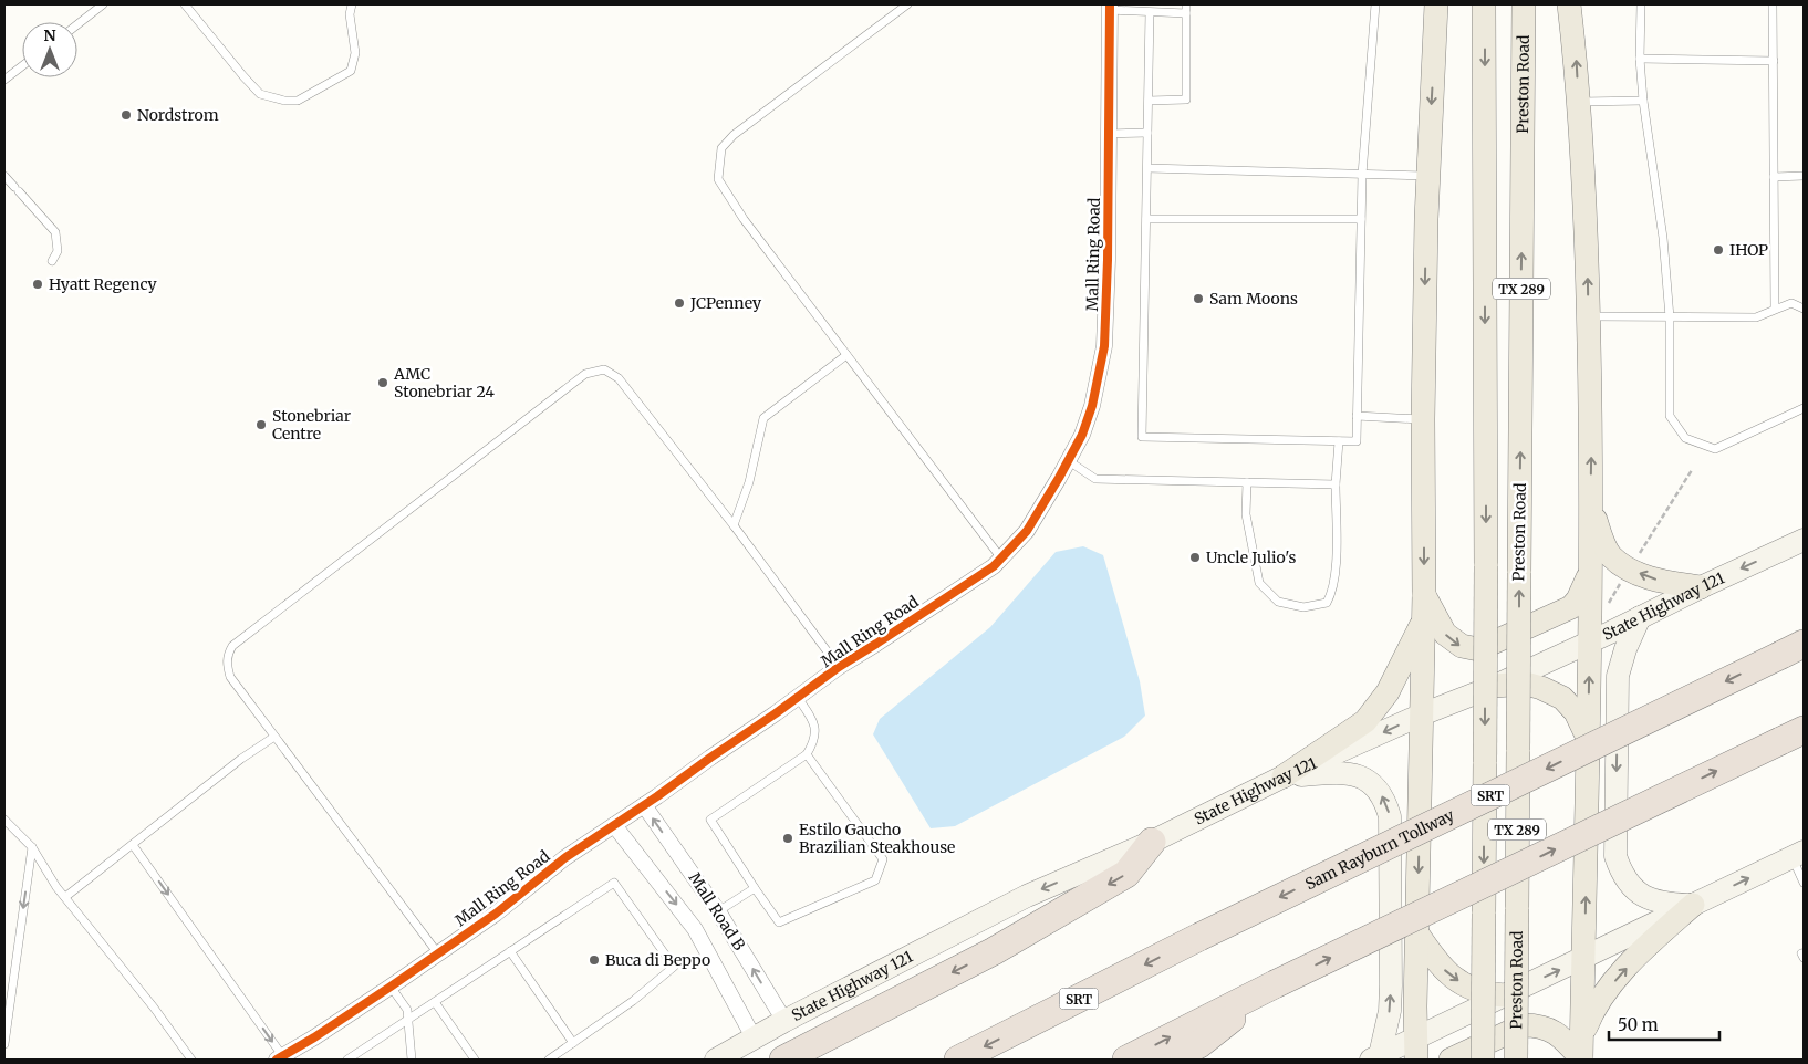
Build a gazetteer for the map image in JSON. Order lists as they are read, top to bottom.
{
  "streets": {
    "highway": ["SRT", "Sam Rayburn Tollway"],
    "main road": ["Preston Road", "TX 289", "State Highway 121"],
    "street": ["Mall Ring Road", "Mall Road B"]
  },
  "crossings": [
    ["Mall Ring Road", "Mall Road B"],
    ["State Highway 121", "Mall Road B"]
  ],
  "one_way": ["State Highway 121"],
  "places": [
    "Nordstrom",
    "IHOP",
    "Hyatt Regency",
    "Sam Moons",
    "JCPenney",
    "AMC Stonebriar 24",
    "Stonebriar Centre",
    "Uncle Julio's",
    "Estilo Gaucho Brazilian Steakhouse",
    "Buca di Beppo"
  ],
  "scale_bar": "50 m",
  "north": "top"
}
